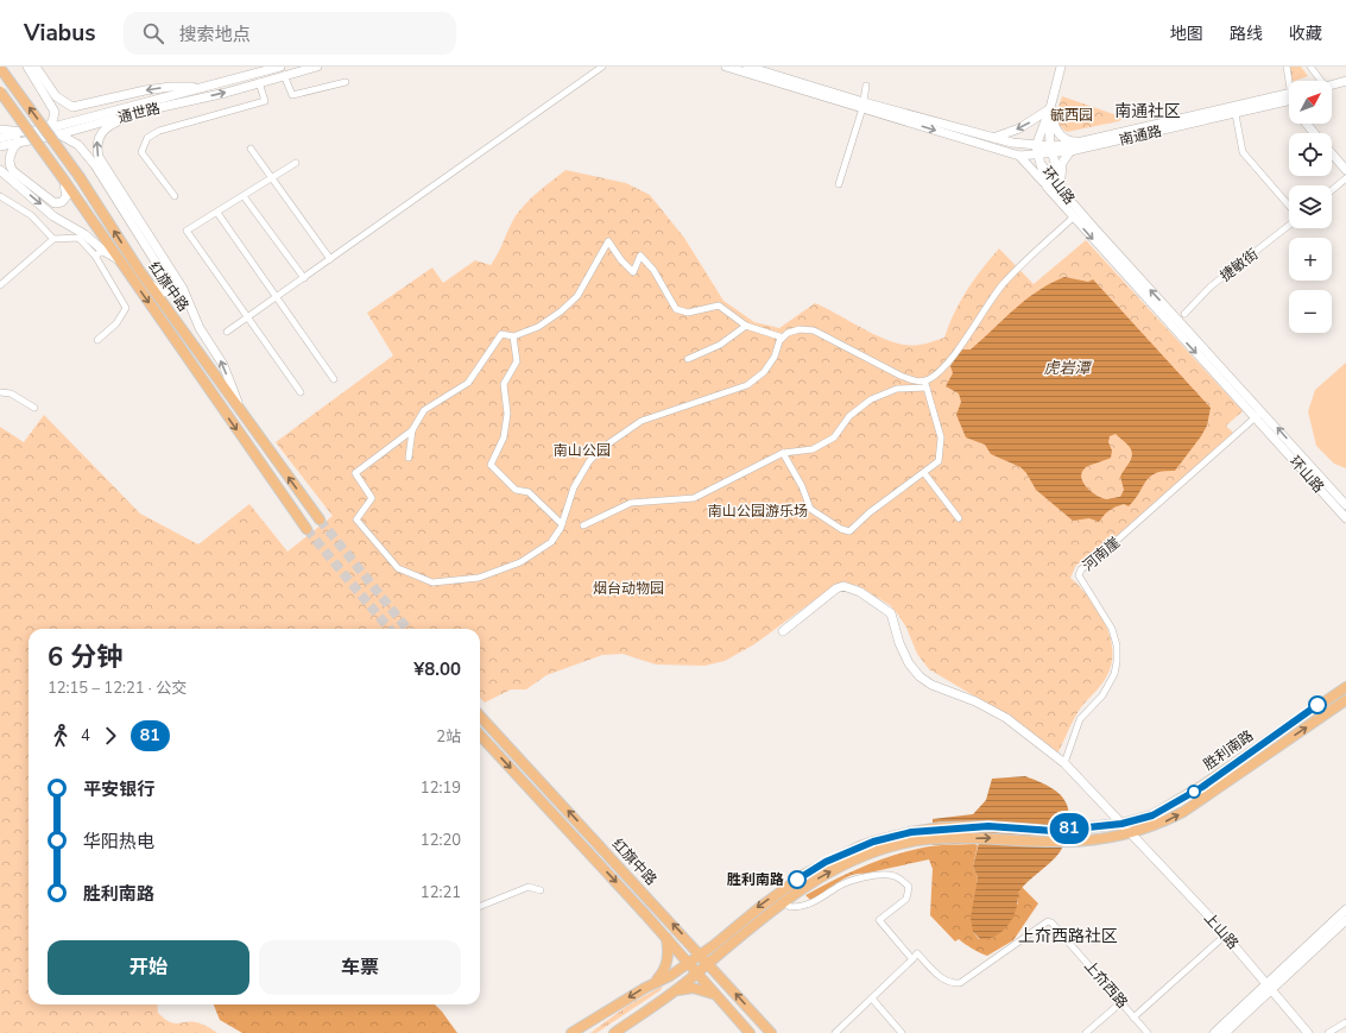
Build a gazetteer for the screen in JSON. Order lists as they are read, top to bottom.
{
  "streets": {
    "main road": [
      "通世路",
      "南通路",
      "环山路",
      "红旗中路",
      "胜利南路",
      "上山路"
    ],
    "street": ["捷敏街", "河南崖", "上夼西路"]
  },
  "crossings": [
    ["南通路", "环山路"],
    ["环山路", "河南崖"],
    ["红旗中路", "胜利南路"],
    ["河南崖", "上山路"],
    ["胜利南路", "上山路"]
  ],
  "districts": ["南通社区", "上夼西路社区"],
  "water": ["虎岩潭"],
  "parks": [
    "毓西园",
    "南山公园",
    "南山公园游乐场",
    "烟台动物园"
  ],
  "places": ["胜利南路"],
  "lines": ["bus line 81"],
  "north": "top right",
  "page": {
    "header": "Viabus",
    "search": "搜索地点",
    "nav": ["地图", "路线", "收藏"],
    "on_map": "81",
    "map_buttons": ["+", "−"],
    "heading": ["6 分钟", "12:15 – 12:21 · 公交", "¥8.00"],
    "legs": ["4", "81", "2站"],
    "list": [
      {
        "name": "平安银行",
        "value": "12:19"
      },
      {
        "name": "华阳热电",
        "value": "12:20"
      },
      {
        "name": "胜利南路",
        "value": "12:21"
      }
    ],
    "buttons": ["开始", "车票"]
  }
}
